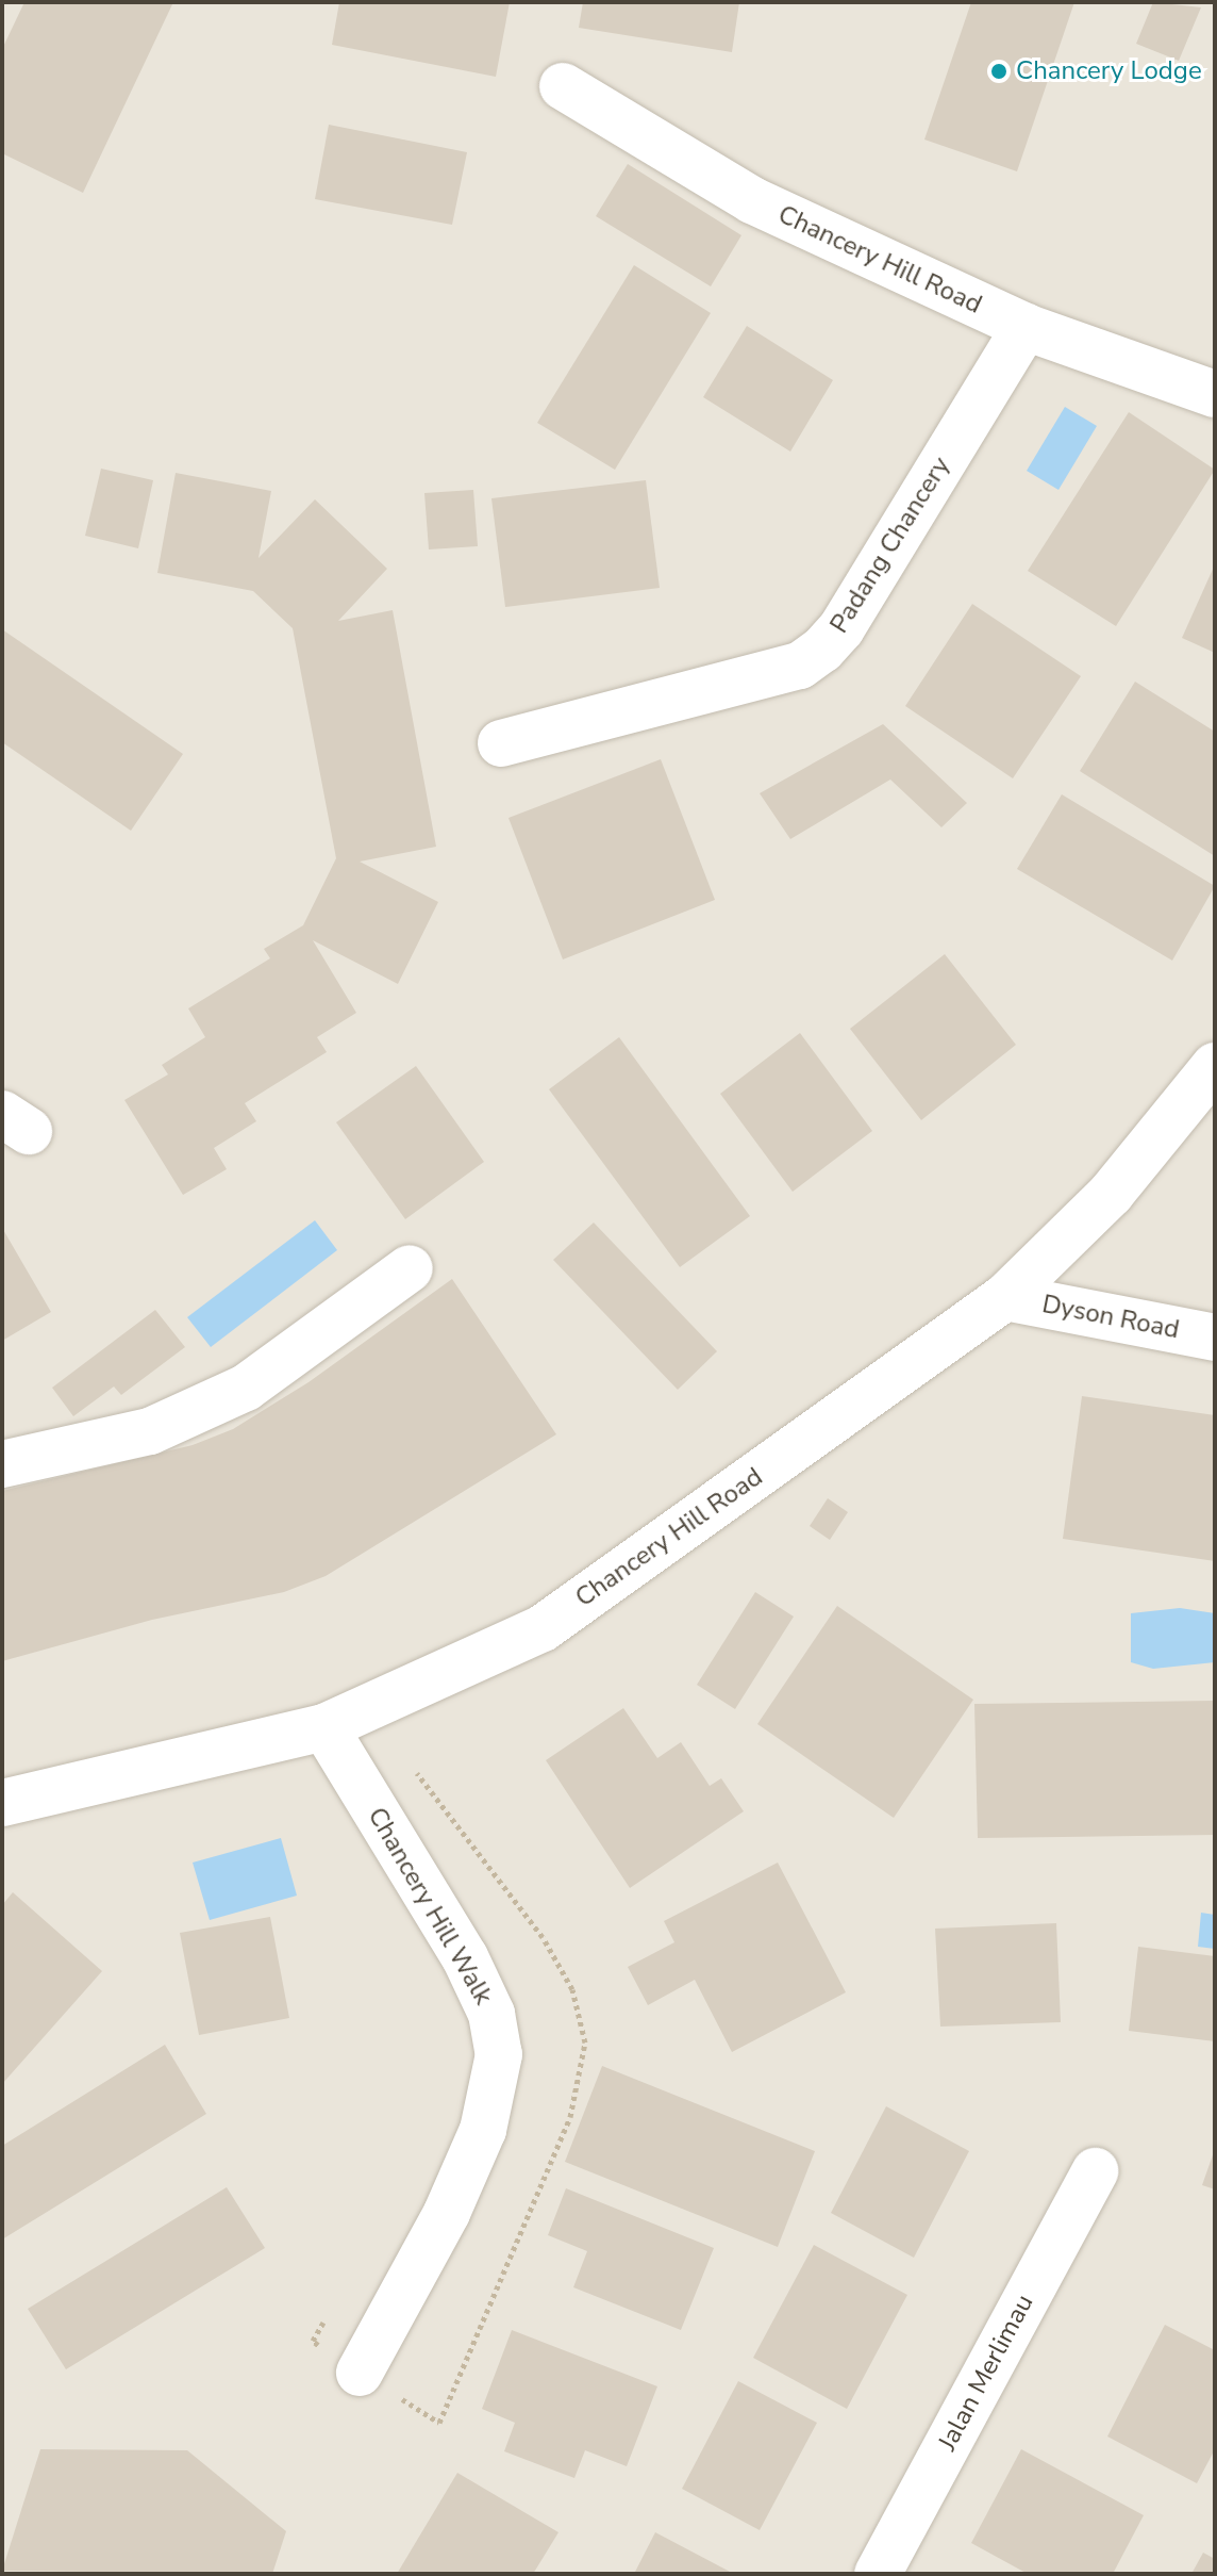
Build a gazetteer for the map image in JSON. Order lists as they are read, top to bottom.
{
  "streets": {
    "street": [
      "Chancery Hill Road",
      "Padang Chancery",
      "Dyson Road",
      "Chancery Hill Walk",
      "Jalan Merlimau"
    ]
  },
  "crossings": [
    ["Chancery Hill Road", "Padang Chancery"],
    ["Chancery Hill Road", "Dyson Road"],
    ["Chancery Hill Road", "Chancery Hill Walk"]
  ],
  "places": ["Chancery Lodge"]
}
